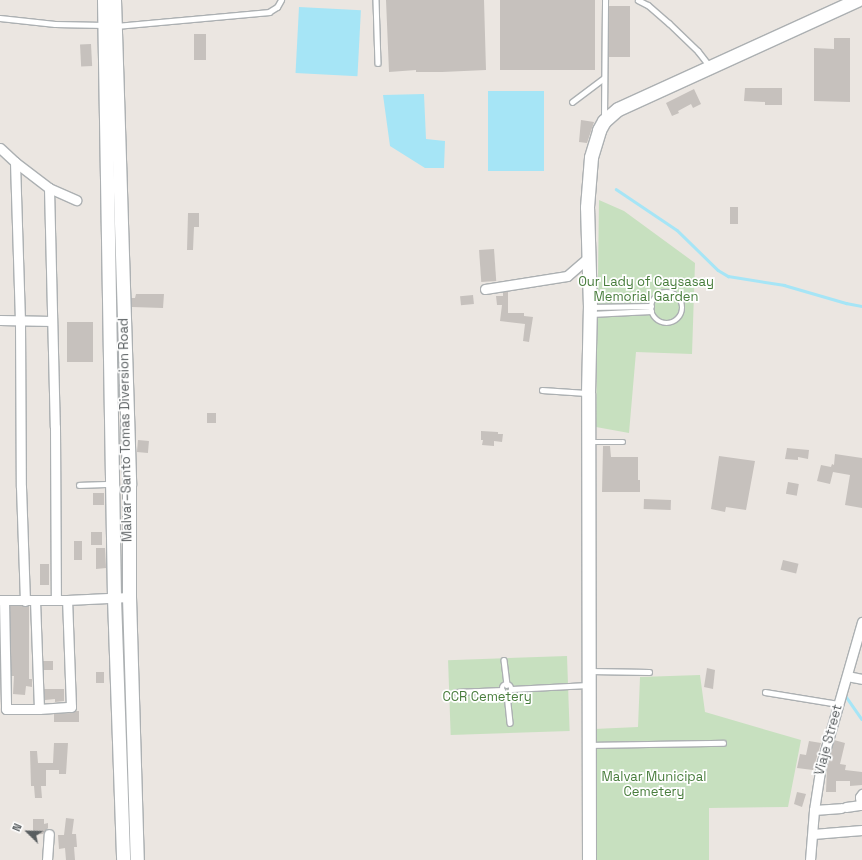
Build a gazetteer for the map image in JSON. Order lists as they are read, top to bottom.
{
  "streets": {
    "street": ["Malvar–Santo Tomas Diversion Road", "Viaje Street"]
  },
  "parks": ["Our Lady of Caysasay Memorial Garden", "CCR Cemetery", "Malvar Municipal Cemetery"],
  "north": "top left"
}
